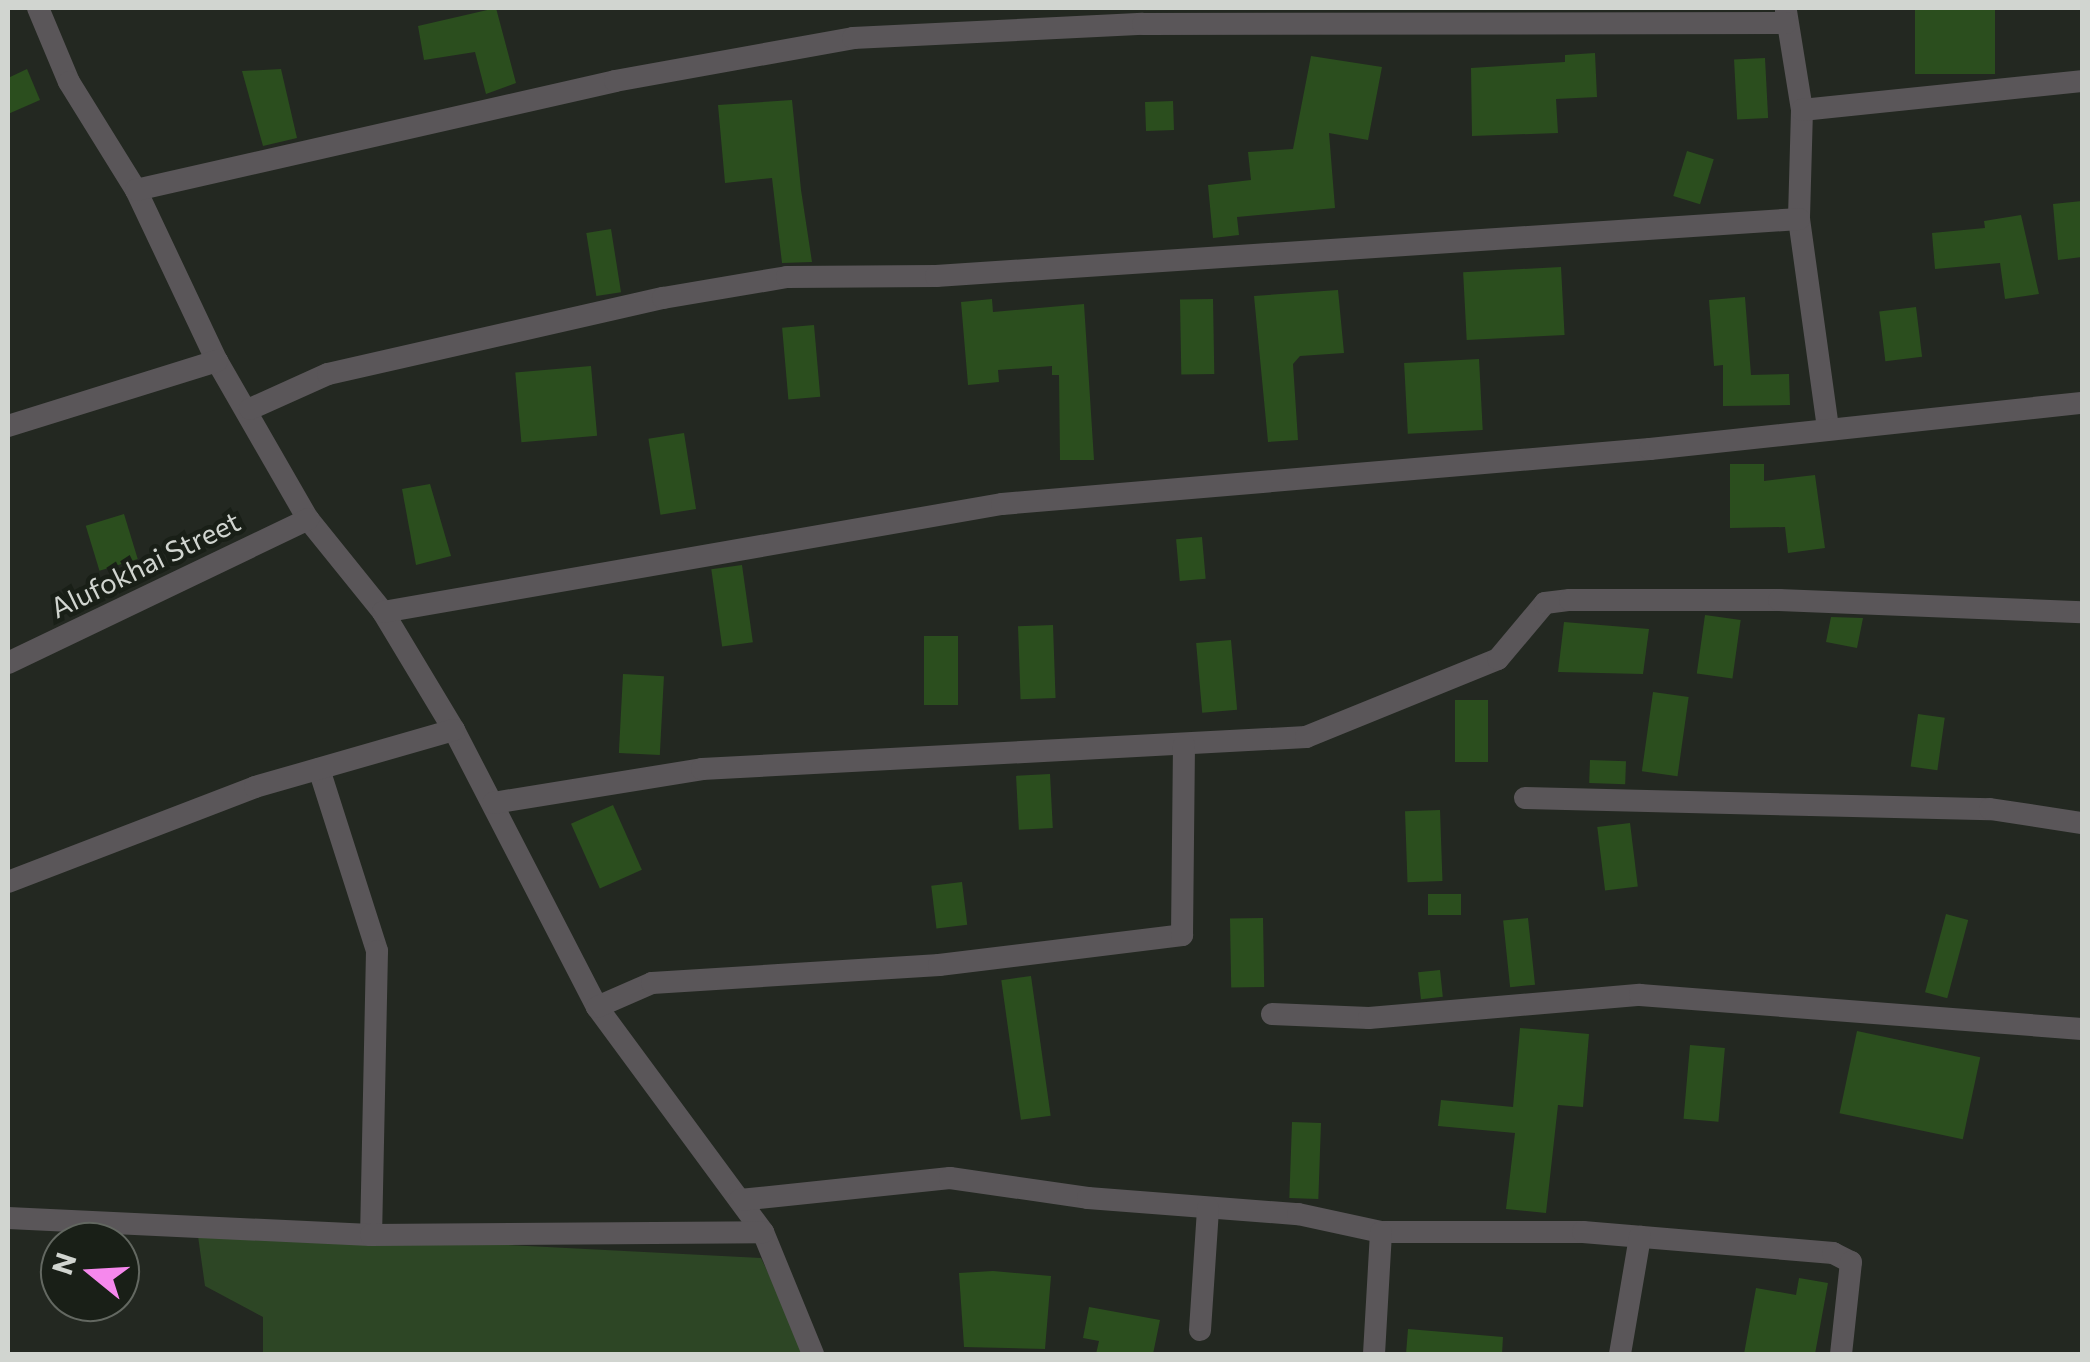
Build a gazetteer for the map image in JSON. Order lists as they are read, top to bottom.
{
  "streets": {
    "street": ["Alufokhai Street"]
  },
  "north": "left"
}
